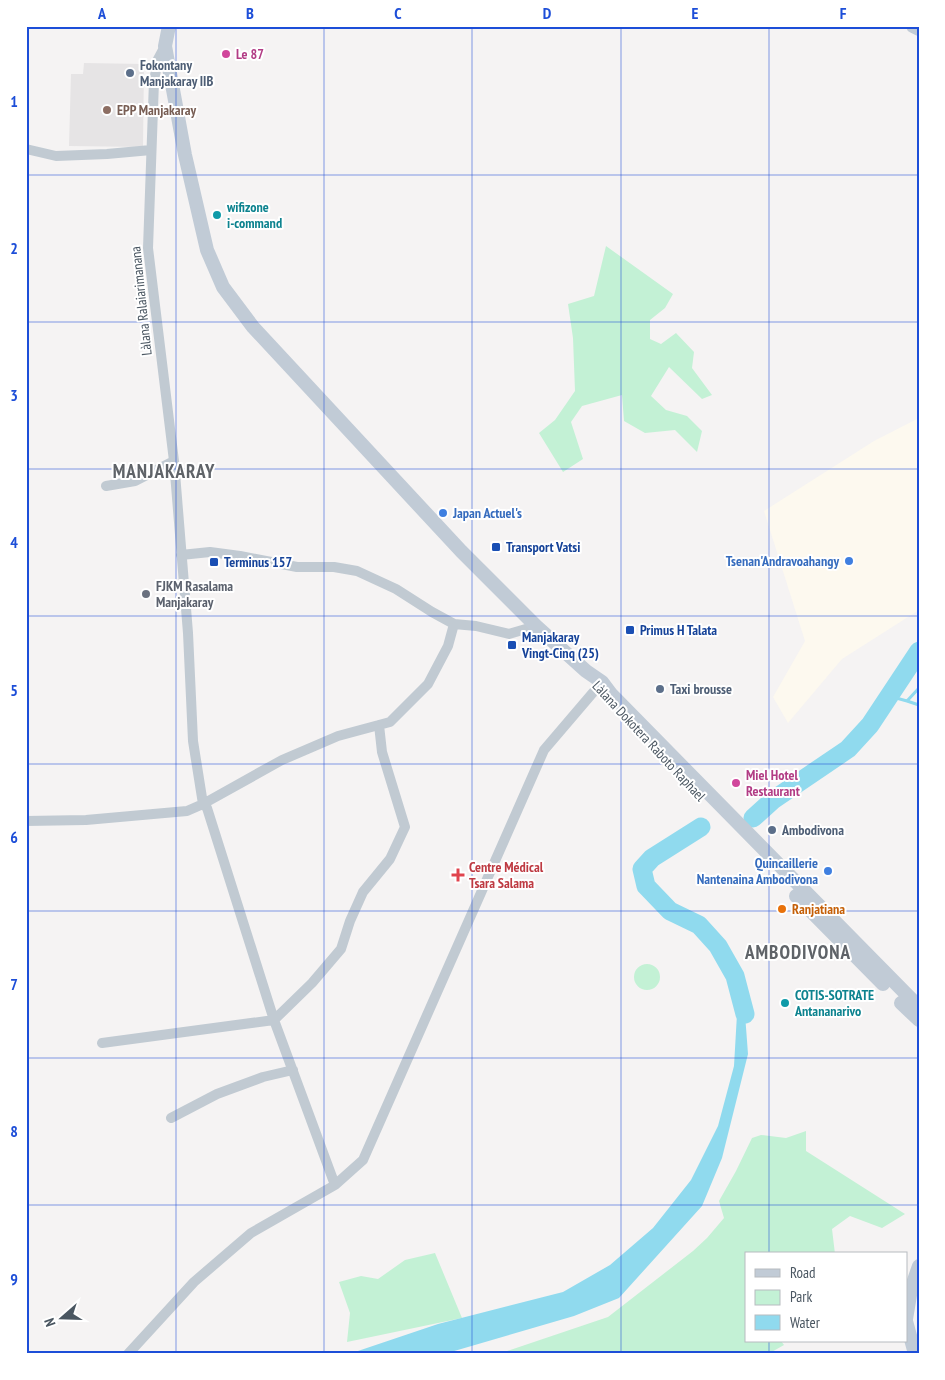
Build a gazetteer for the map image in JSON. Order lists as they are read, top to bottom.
{
  "streets": {
    "main road": ["Làlana Dokotera Raboto Raphael"],
    "street": ["Làlana Ralaiarimanana"]
  },
  "crossings": [
    ["Làlana Ralaiarimanana", "Làlana Dokotera Raboto Raphael"]
  ],
  "districts": ["MANJAKARAY", "AMBODIVONA"],
  "places": {
    "other": [
      "Le 87",
      "Fokontany Manjakaray IIB",
      "EPP Manjakaray",
      "wifizone i-command",
      "Japan Actuel's",
      "Tsenan'Andravoahangy",
      "FJKM Rasalama Manjakaray",
      "Taxi brousse",
      "Miel Hotel Restaurant",
      "Ambodivona",
      "Quincaillerie Nantenaina Ambodivona",
      "Ranjatiana",
      "COTIS-SOTRATE Antananarivo"
    ],
    "transit": [
      "Transport Vatsi",
      "Terminus 157",
      "Primus H Talata",
      "Manjakaray Vingt-Cinq (25)"
    ],
    "health": ["Centre Médical Tsara Salama"]
  },
  "legend": ["Road", "Park", "Water"],
  "north": "left",
  "grid": {
    "columns": [
      "A",
      "B",
      "C",
      "D",
      "E",
      "F"
    ],
    "rows": [
      "1",
      "2",
      "3",
      "4",
      "5",
      "6",
      "7",
      "8",
      "9"
    ]
  }
}
